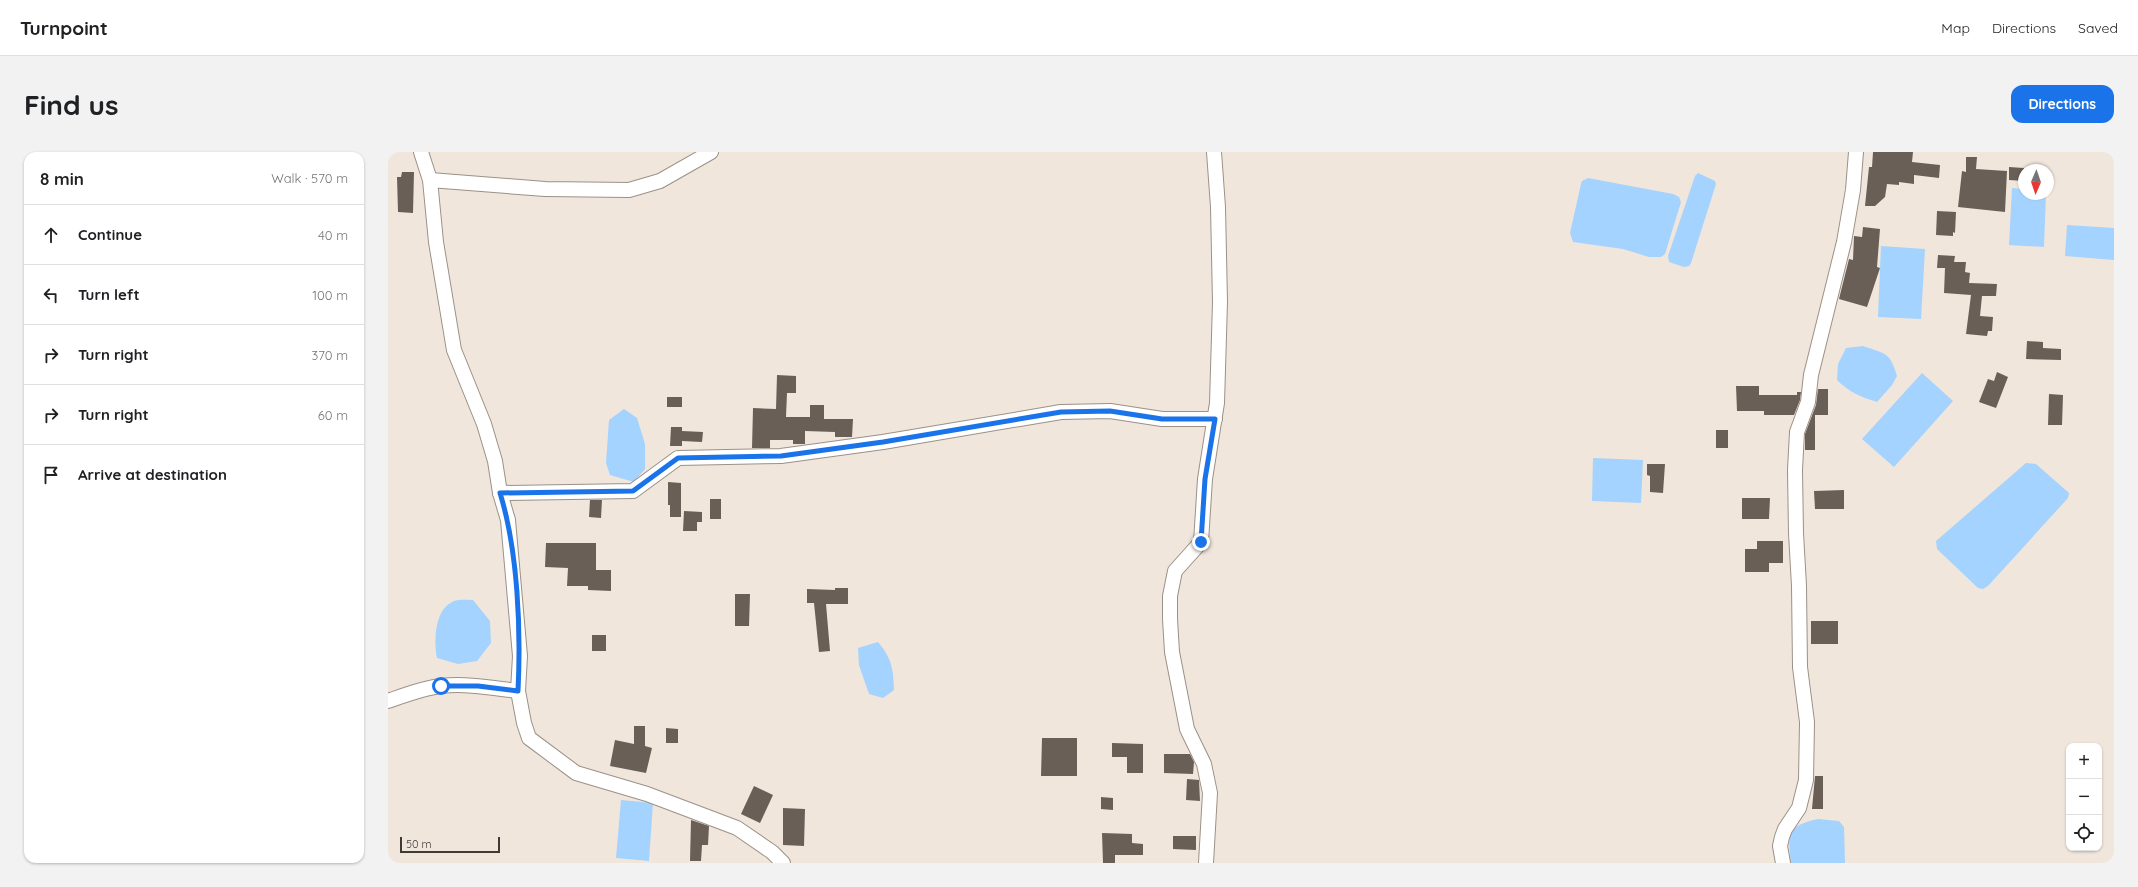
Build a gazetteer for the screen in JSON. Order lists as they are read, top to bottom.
{
  "scale_bar": "50 m",
  "north": "bottom",
  "page": {
    "header": "Turnpoint",
    "nav": ["Map", "Directions", "Saved"],
    "buttons": "Directions",
    "title": "Find us",
    "heading": ["8 min", "Walk · 570 m"],
    "list": [
      ["Continue", "40 m"],
      ["Turn left", "100 m"],
      ["Turn right", "370 m"],
      ["Turn right", "60 m"],
      "Arrive at destination"
    ],
    "map_buttons": ["+", "−"],
    "scale": "50 m"
  }
}
